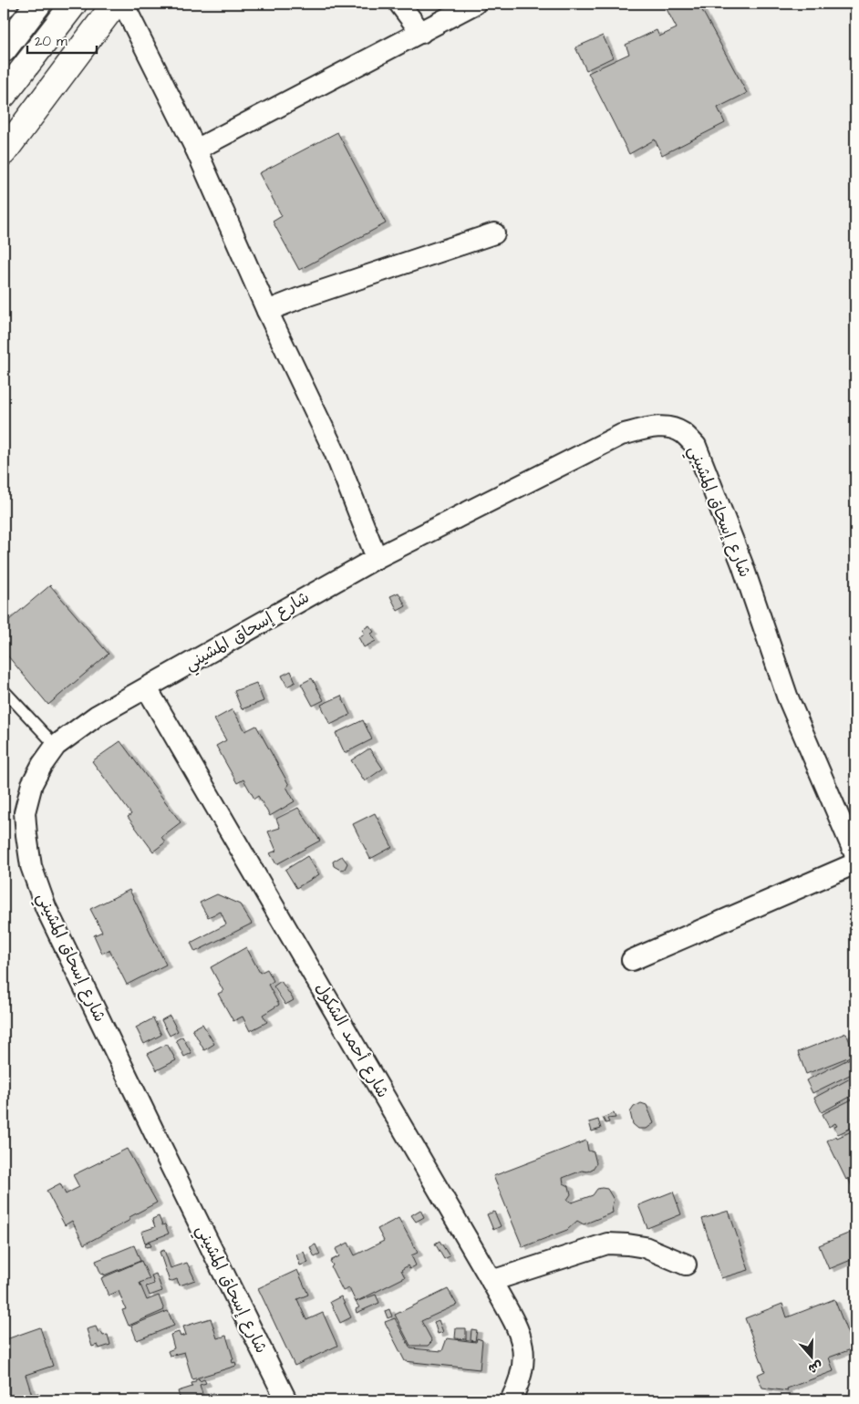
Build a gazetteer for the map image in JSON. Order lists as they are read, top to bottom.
{
  "streets": {
    "street": ["شارع إسحاق المشيني", "شارع أحمد الشكول"]
  },
  "crossings": [
    ["شارع إسحاق المشيني", "شارع أحمد الشكول"]
  ],
  "scale_bar": "20 m",
  "north": "bottom"
}
